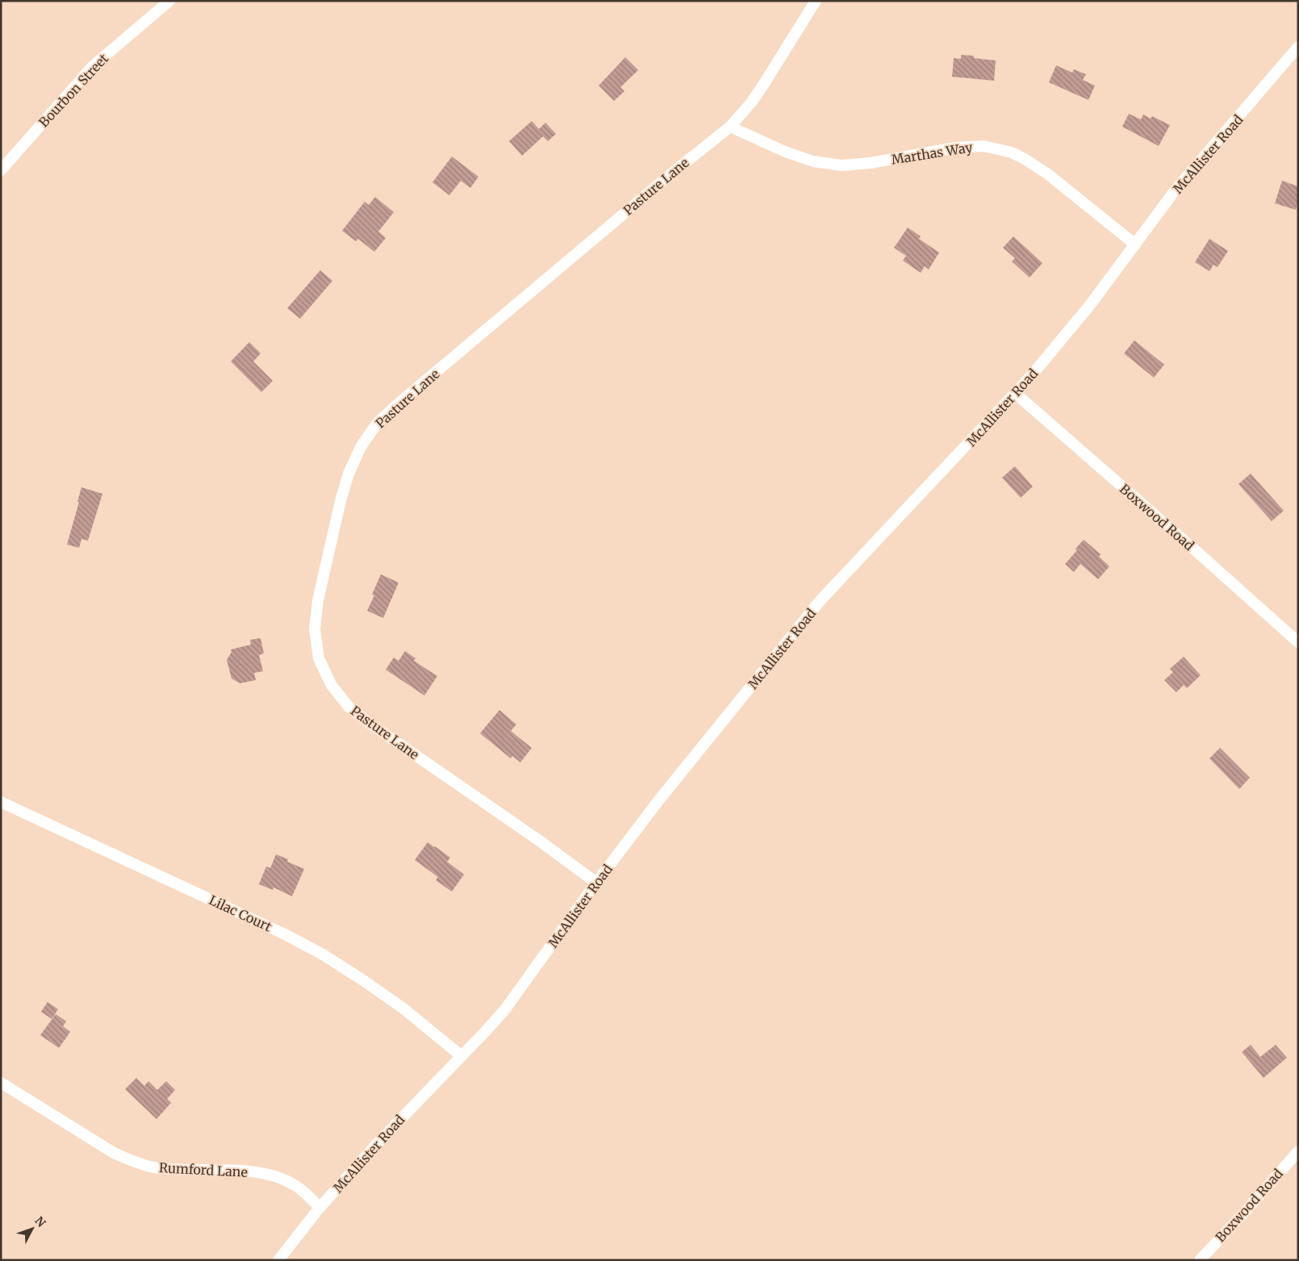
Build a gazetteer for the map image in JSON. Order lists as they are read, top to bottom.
{
  "streets": {
    "street": [
      "Bourbon Street",
      "Marthas Way",
      "McAllister Road",
      "Pasture Lane",
      "Boxwood Road",
      "Lilac Court",
      "Rumford Lane"
    ]
  },
  "crossings": [
    ["Marthas Way", "McAllister Road"],
    ["Marthas Way", "Pasture Lane"],
    ["McAllister Road", "Pasture Lane"],
    ["McAllister Road", "Boxwood Road"],
    ["McAllister Road", "Lilac Court"],
    ["McAllister Road", "Rumford Lane"]
  ],
  "north": "top right"
}
